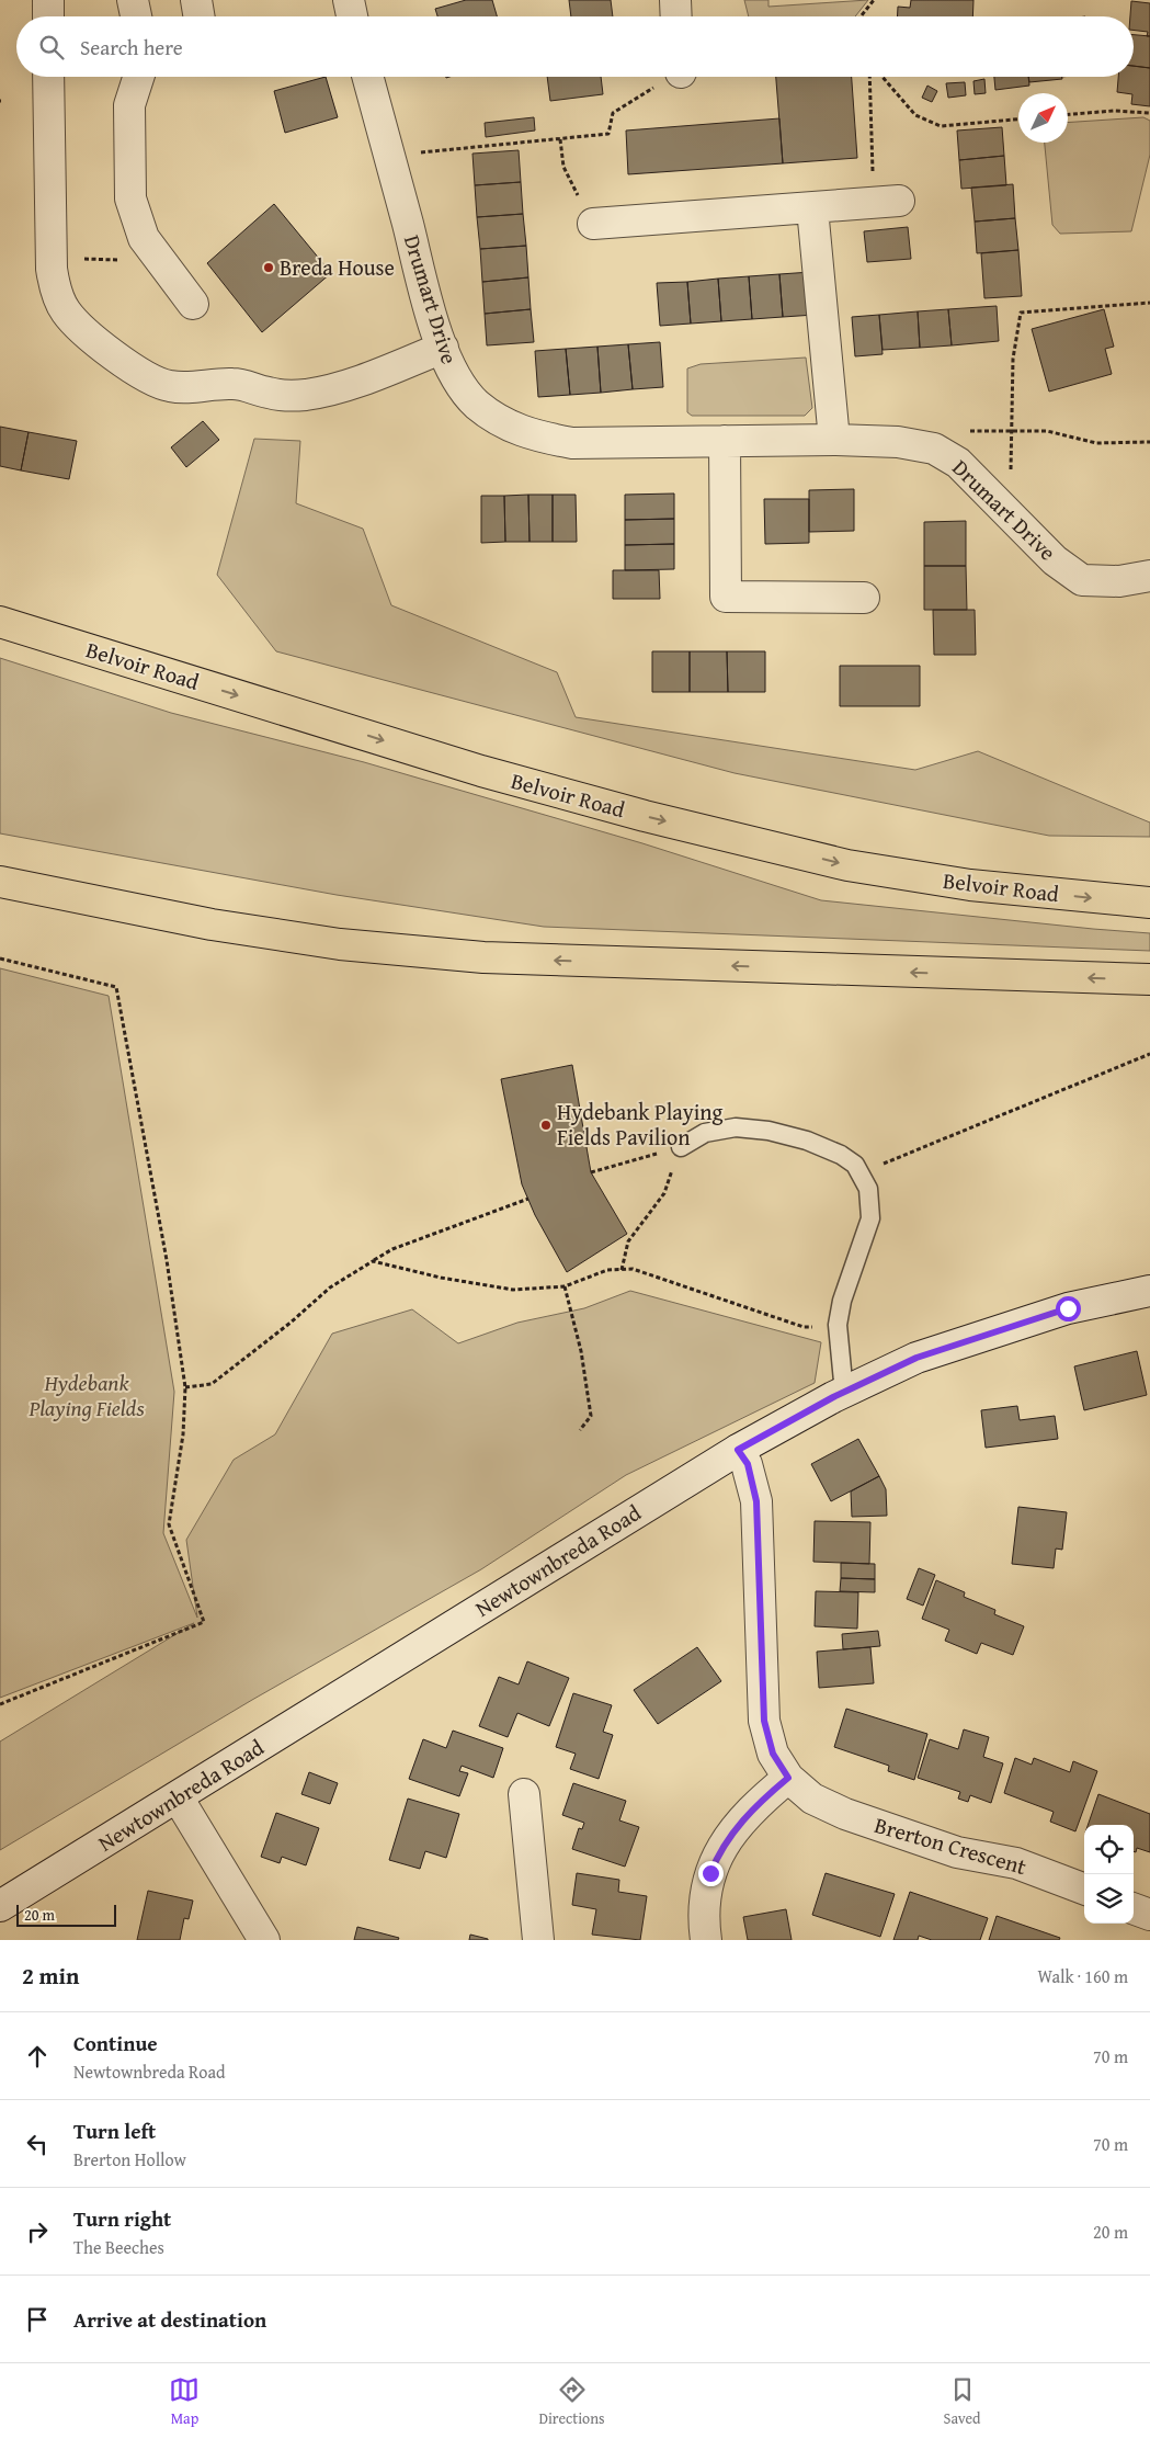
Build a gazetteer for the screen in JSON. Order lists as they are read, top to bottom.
{
  "streets": {
    "highway": ["Belvoir Road"],
    "street": ["Drumart Drive", "Newtownbreda Road", "Brerton Crescent"]
  },
  "crossings": [
    ["Newtownbreda Road", "Brerton Crescent"]
  ],
  "parks": ["Hydebank Playing Fields"],
  "places": ["Breda House", "Hydebank Playing Fields Pavilion"],
  "scale_bar": "20 m",
  "north": "top right",
  "page": {
    "search": "Search here",
    "scale": "20 m",
    "heading": ["2 min", "Walk · 160 m"],
    "list": [
      ["Continue", "Newtownbreda Road", "70 m"],
      ["Turn left", "Brerton Hollow", "70 m"],
      ["Turn right", "The Beeches", "20 m"],
      "Arrive at destination"
    ],
    "nav": ["Map", "Directions", "Saved"]
  }
}
